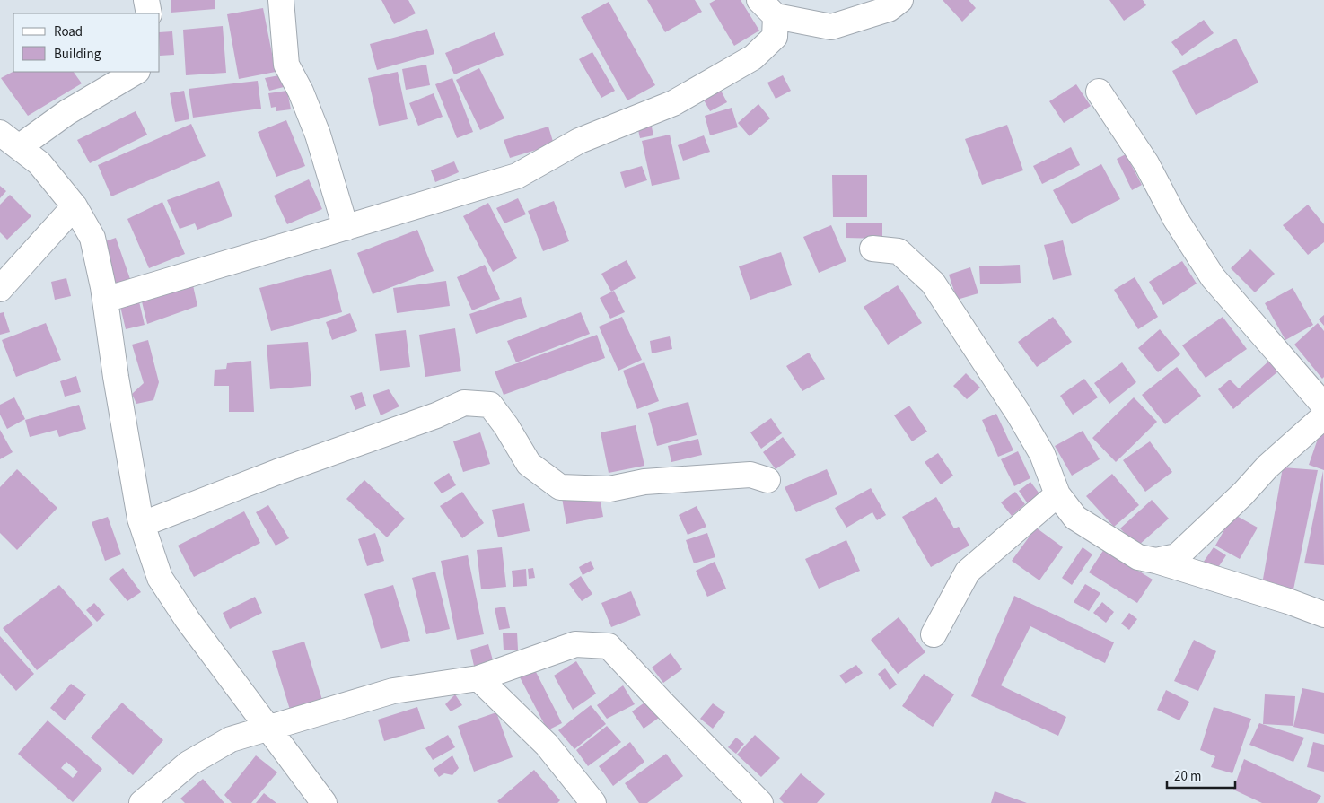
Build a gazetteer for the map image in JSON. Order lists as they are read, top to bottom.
{
  "legend": ["Road", "Building"],
  "scale_bar": "20 m"
}
